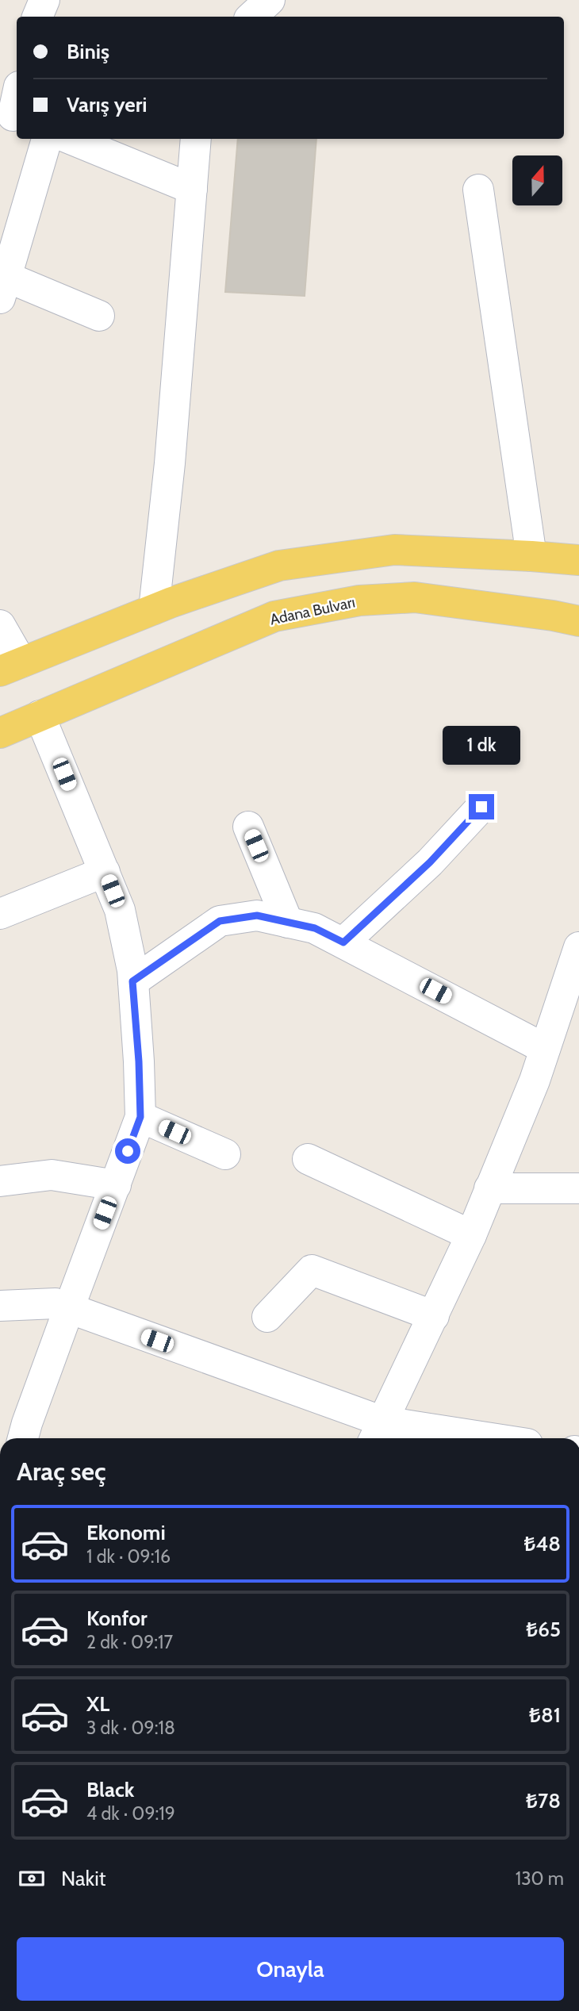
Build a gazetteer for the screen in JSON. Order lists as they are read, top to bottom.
{
  "streets": {
    "main road": ["Adana Bulvarı"]
  },
  "north": "top",
  "page": {
    "banner": ["Biniş", "Varış yeri"],
    "bubble": "1 dk",
    "heading": "Araç seç",
    "list": [
      {
        "name": "Ekonomi",
        "note": "1 dk · 09:16",
        "value": "₺48"
      },
      {
        "name": "Konfor",
        "note": "2 dk · 09:17",
        "value": "₺65"
      },
      {
        "name": "XL",
        "note": "3 dk · 09:18",
        "value": "₺81"
      },
      {
        "name": "Black",
        "note": "4 dk · 09:19",
        "value": "₺78"
      }
    ],
    "pay": ["Nakit", "130 m"],
    "buttons": "Onayla"
  }
}
